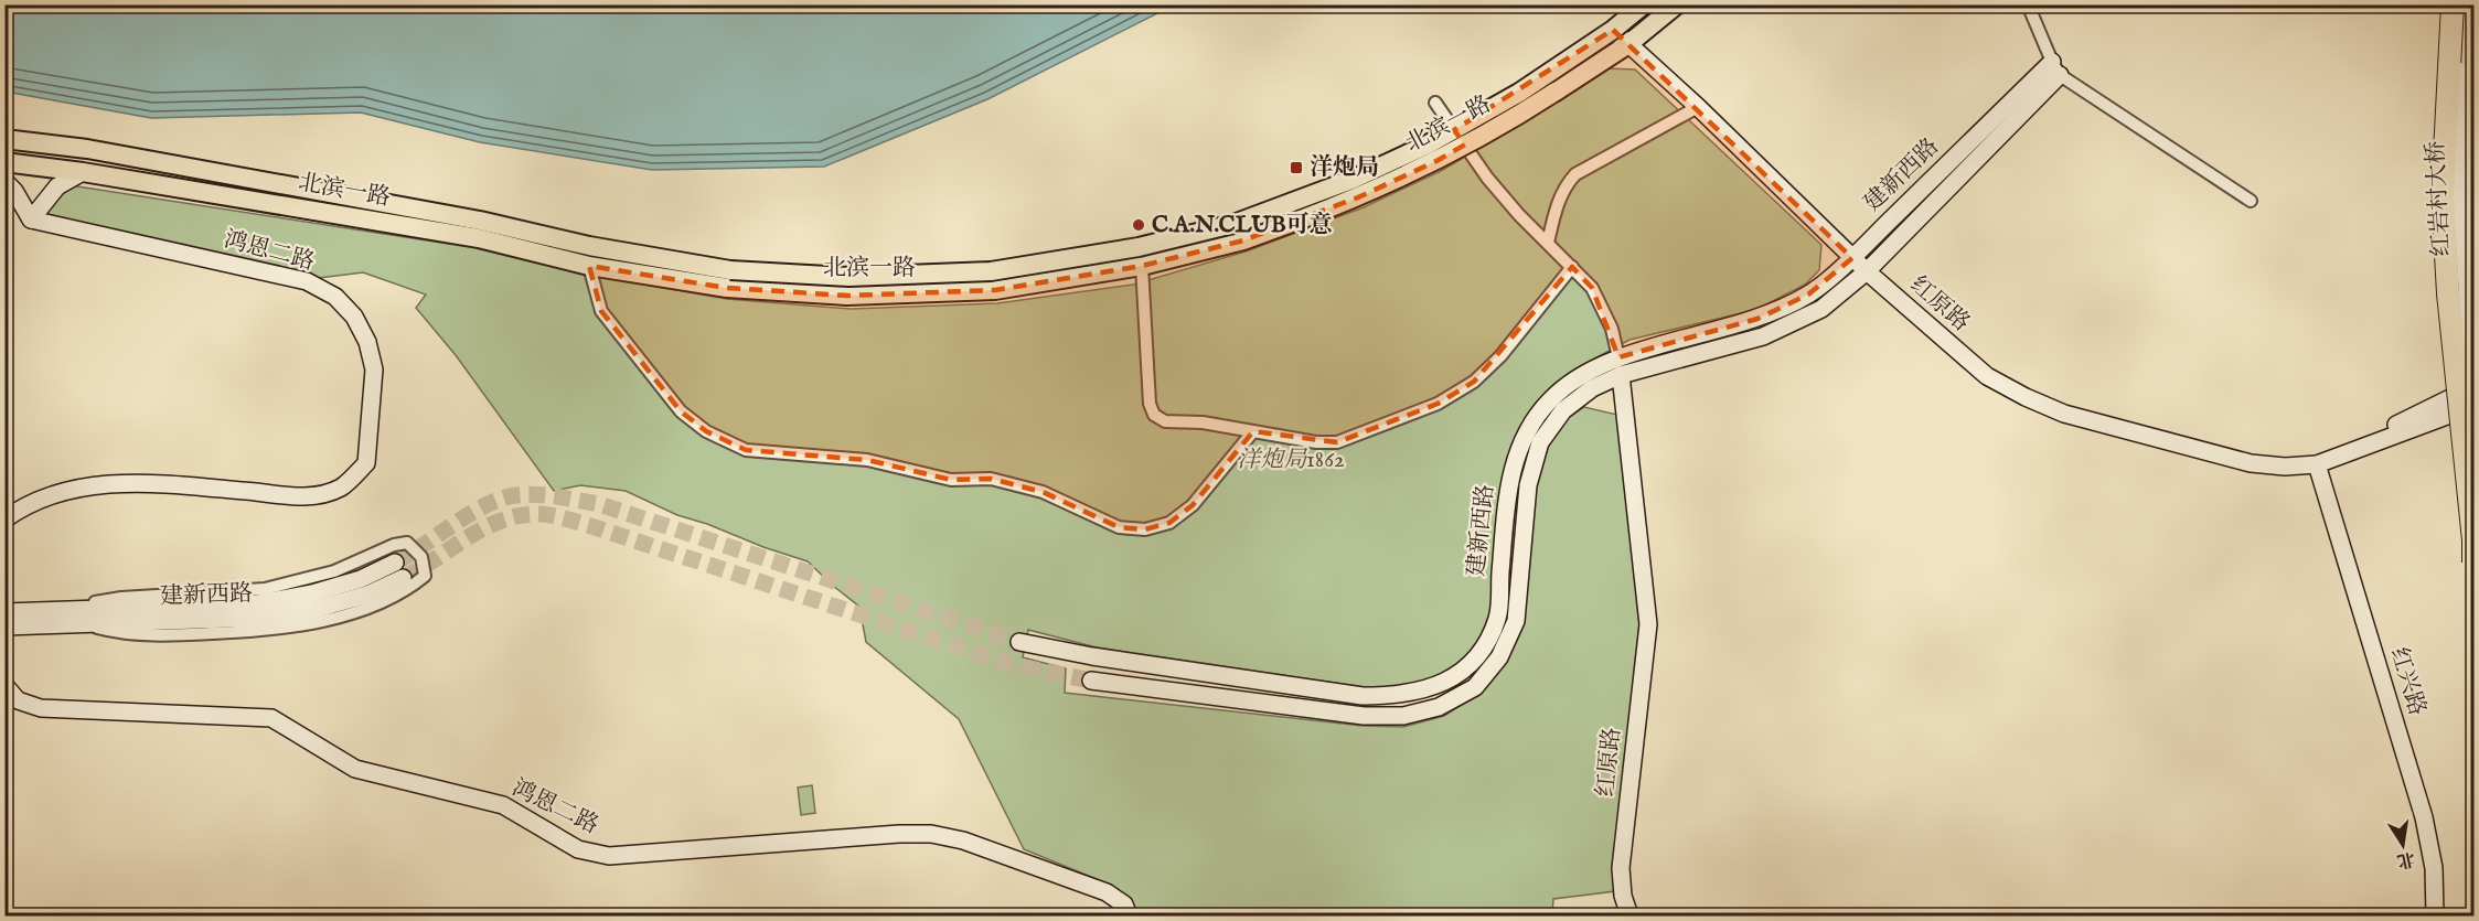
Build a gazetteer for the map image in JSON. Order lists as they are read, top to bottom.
{
  "streets": {
    "main road": ["北滨一路"],
    "street": [
      "建新西路",
      "红岩村大桥",
      "鸿恩二路",
      "红原路",
      "红兴路"
    ]
  },
  "crossings": [
    ["北滨一路", "红原路"],
    ["建新西路", "红原路"],
    ["红原路", "红兴路"]
  ],
  "parks": ["洋炮局1862"],
  "places": {
    "transit": ["洋炮局"],
    "other": ["C.A.N.CLUB可意"]
  },
  "north": "bottom"
}
